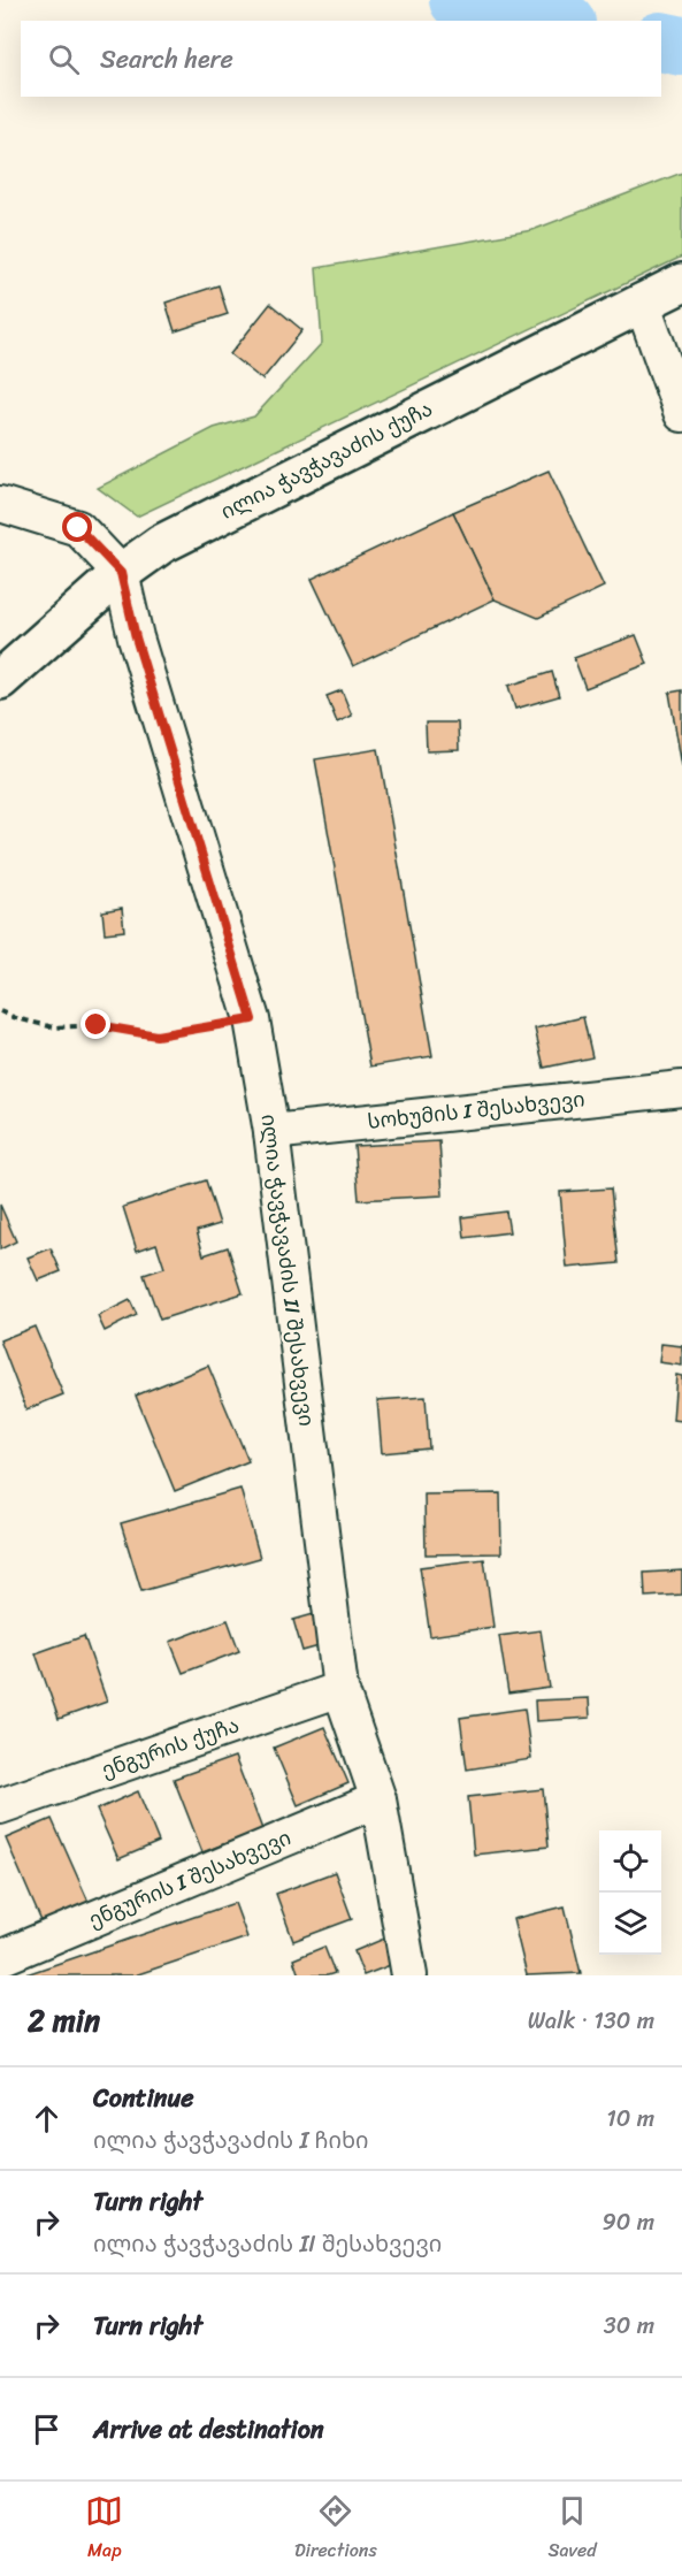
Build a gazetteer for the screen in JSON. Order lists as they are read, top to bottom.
{
  "streets": {
    "street": [
      "ილია ჭავჭავაძის ქუჩა",
      "სოხუმის I შესახვევი",
      "ილია ჭავჭავაძის II შესახვევი",
      "ენგურის ქუჩა",
      "ენგურის I შესახვევი"
    ]
  },
  "crossings": [
    ["ილია ჭავჭავაძის ქუჩა", "ილია ჭავჭავაძის II შესახვევი"],
    ["სოხუმის I შესახვევი", "ილია ჭავჭავაძის II შესახვევი"],
    ["ილია ჭავჭავაძის II შესახვევი", "ენგურის ქუჩა"],
    ["ილია ჭავჭავაძის II შესახვევი", "ენგურის I შესახვევი"]
  ],
  "page": {
    "search": "Search here",
    "heading": ["2 min", "Walk · 130 m"],
    "list": [
      ["Continue", "ილია ჭავჭავაძის I ჩიხი", "10 m"],
      ["Turn right", "ილია ჭავჭავაძის II შესახვევი", "90 m"],
      ["Turn right", "30 m"],
      "Arrive at destination"
    ],
    "nav": ["Map", "Directions", "Saved"]
  }
}
